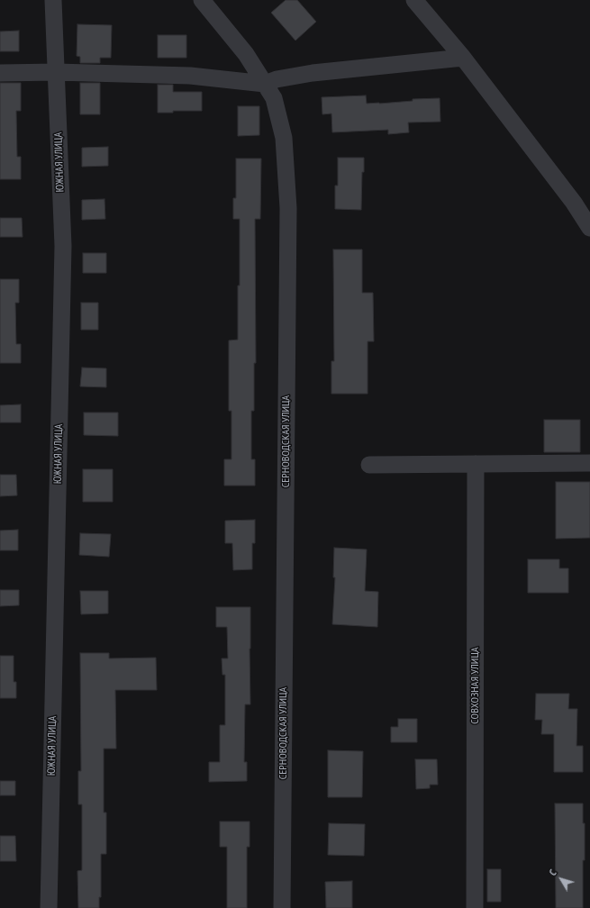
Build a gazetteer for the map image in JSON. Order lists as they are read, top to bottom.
{
  "streets": {
    "street": ["ЮЖНАЯ УЛИЦА", "СЕРНОВОДСКАЯ УЛИЦА", "СОВХОЗНАЯ УЛИЦА"]
  },
  "north": "top left"
}
